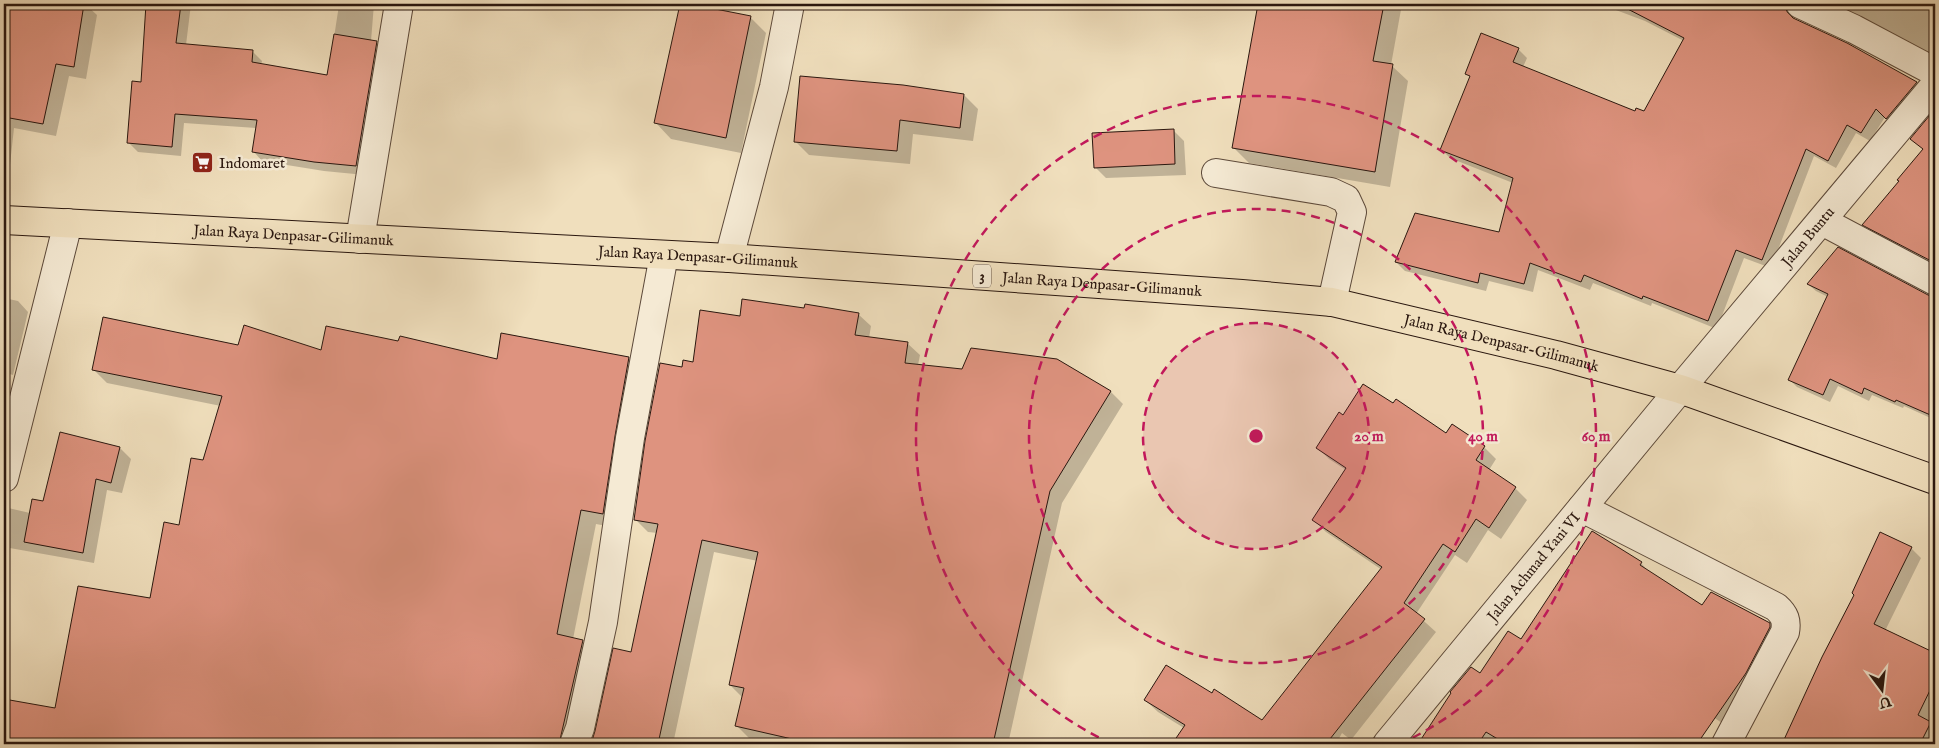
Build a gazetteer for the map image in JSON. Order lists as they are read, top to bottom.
{
  "streets": {
    "highway": ["Jalan Raya Denpasar-Gilimanuk", "3"],
    "street": ["Jalan Buntu", "Jalan Achmad Yani VI"]
  },
  "crossings": [
    ["Jalan Raya Denpasar-Gilimanuk", "Jalan Buntu"],
    ["Jalan Raya Denpasar-Gilimanuk", "Jalan Achmad Yani VI"],
    ["Jalan Buntu", "Jalan Achmad Yani VI"]
  ],
  "places": {
    "supermarket": ["Indomaret"]
  },
  "north": "bottom",
  "rings": ["20 m", "40 m", "60 m"]
}
